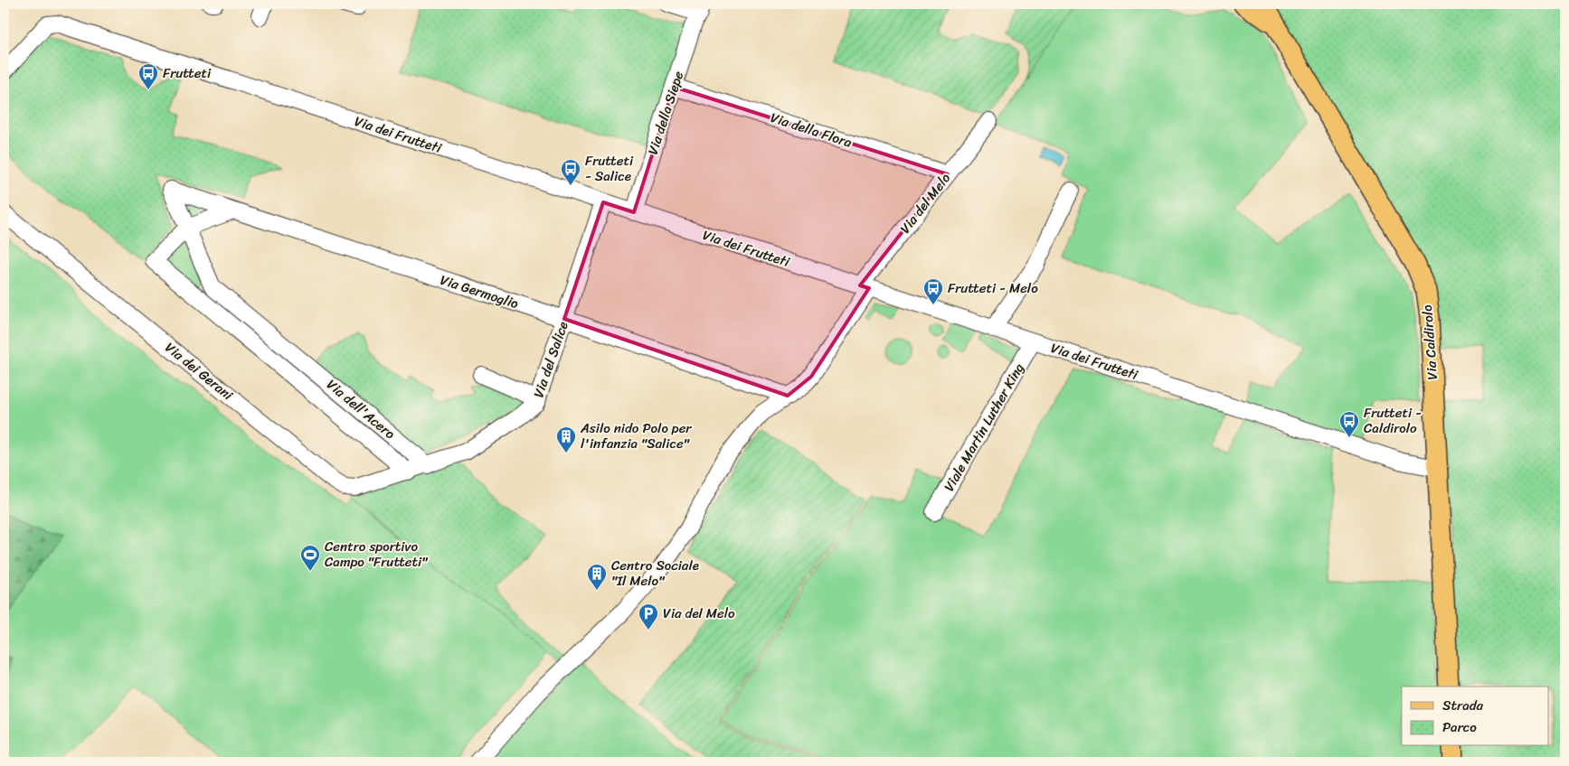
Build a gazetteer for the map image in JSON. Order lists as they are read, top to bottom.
{
  "streets": {
    "main road": ["Via Caldirolo"],
    "street": [
      "Via della Siepe",
      "Via della Flora",
      "Via dei Frutteti",
      "Via del Melo",
      "Via Germoglio",
      "Via del Salice",
      "Via dei Gerani",
      "Via dell'Acero",
      "Viale Martin Luther King"
    ]
  },
  "crossings": [
    ["Via della Siepe", "Via della Flora"],
    ["Via della Siepe", "Via dei Frutteti"],
    ["Via della Flora", "Via del Melo"],
    ["Via dei Frutteti", "Via del Melo"],
    ["Via dei Frutteti", "Via Caldirolo"],
    ["Via dei Frutteti", "Via del Salice"],
    ["Via dei Frutteti", "Viale Martin Luther King"],
    ["Via del Melo", "Via Germoglio"],
    ["Via Germoglio", "Via del Salice"],
    ["Via Germoglio", "Via dell'Acero"],
    ["Via del Salice", "Via dei Gerani"],
    ["Via del Salice", "Via dell'Acero"],
    ["Via dei Gerani", "Via dell'Acero"]
  ],
  "places": {
    "bus stop": [
      "Frutteti",
      "Frutteti - Salice",
      "Frutteti - Melo",
      "Frutteti - Caldirolo"
    ],
    "building": ["Asilo nido Polo per l'infanzia \"Salice\"", "Centro Sociale \"Il Melo\""],
    "sports": ["Centro sportivo Campo \"Frutteti\""],
    "parking": ["Via del Melo"]
  },
  "legend": ["Strada", "Parco"]
}
